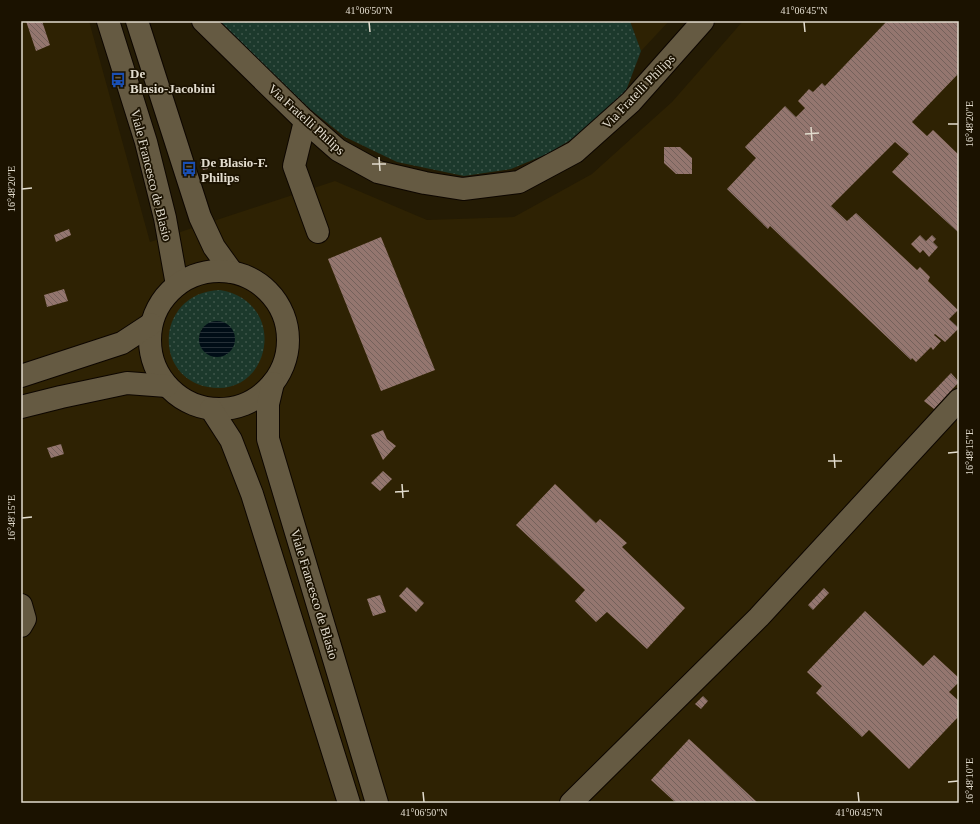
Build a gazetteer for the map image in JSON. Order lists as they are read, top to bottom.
{
  "streets": {
    "street": ["Via Fratelli Philips", "Viale Francesco de Blasio"]
  },
  "places": {
    "bus stop": ["De Blasio-Jacobini", "De Blasio-F. Philips"]
  },
  "coordinates": [
    "41°06'50\"N",
    "41°06'45\"N",
    "16°48'20\"E",
    "16°48'15\"E",
    "16°48'10\"E"
  ]
}
